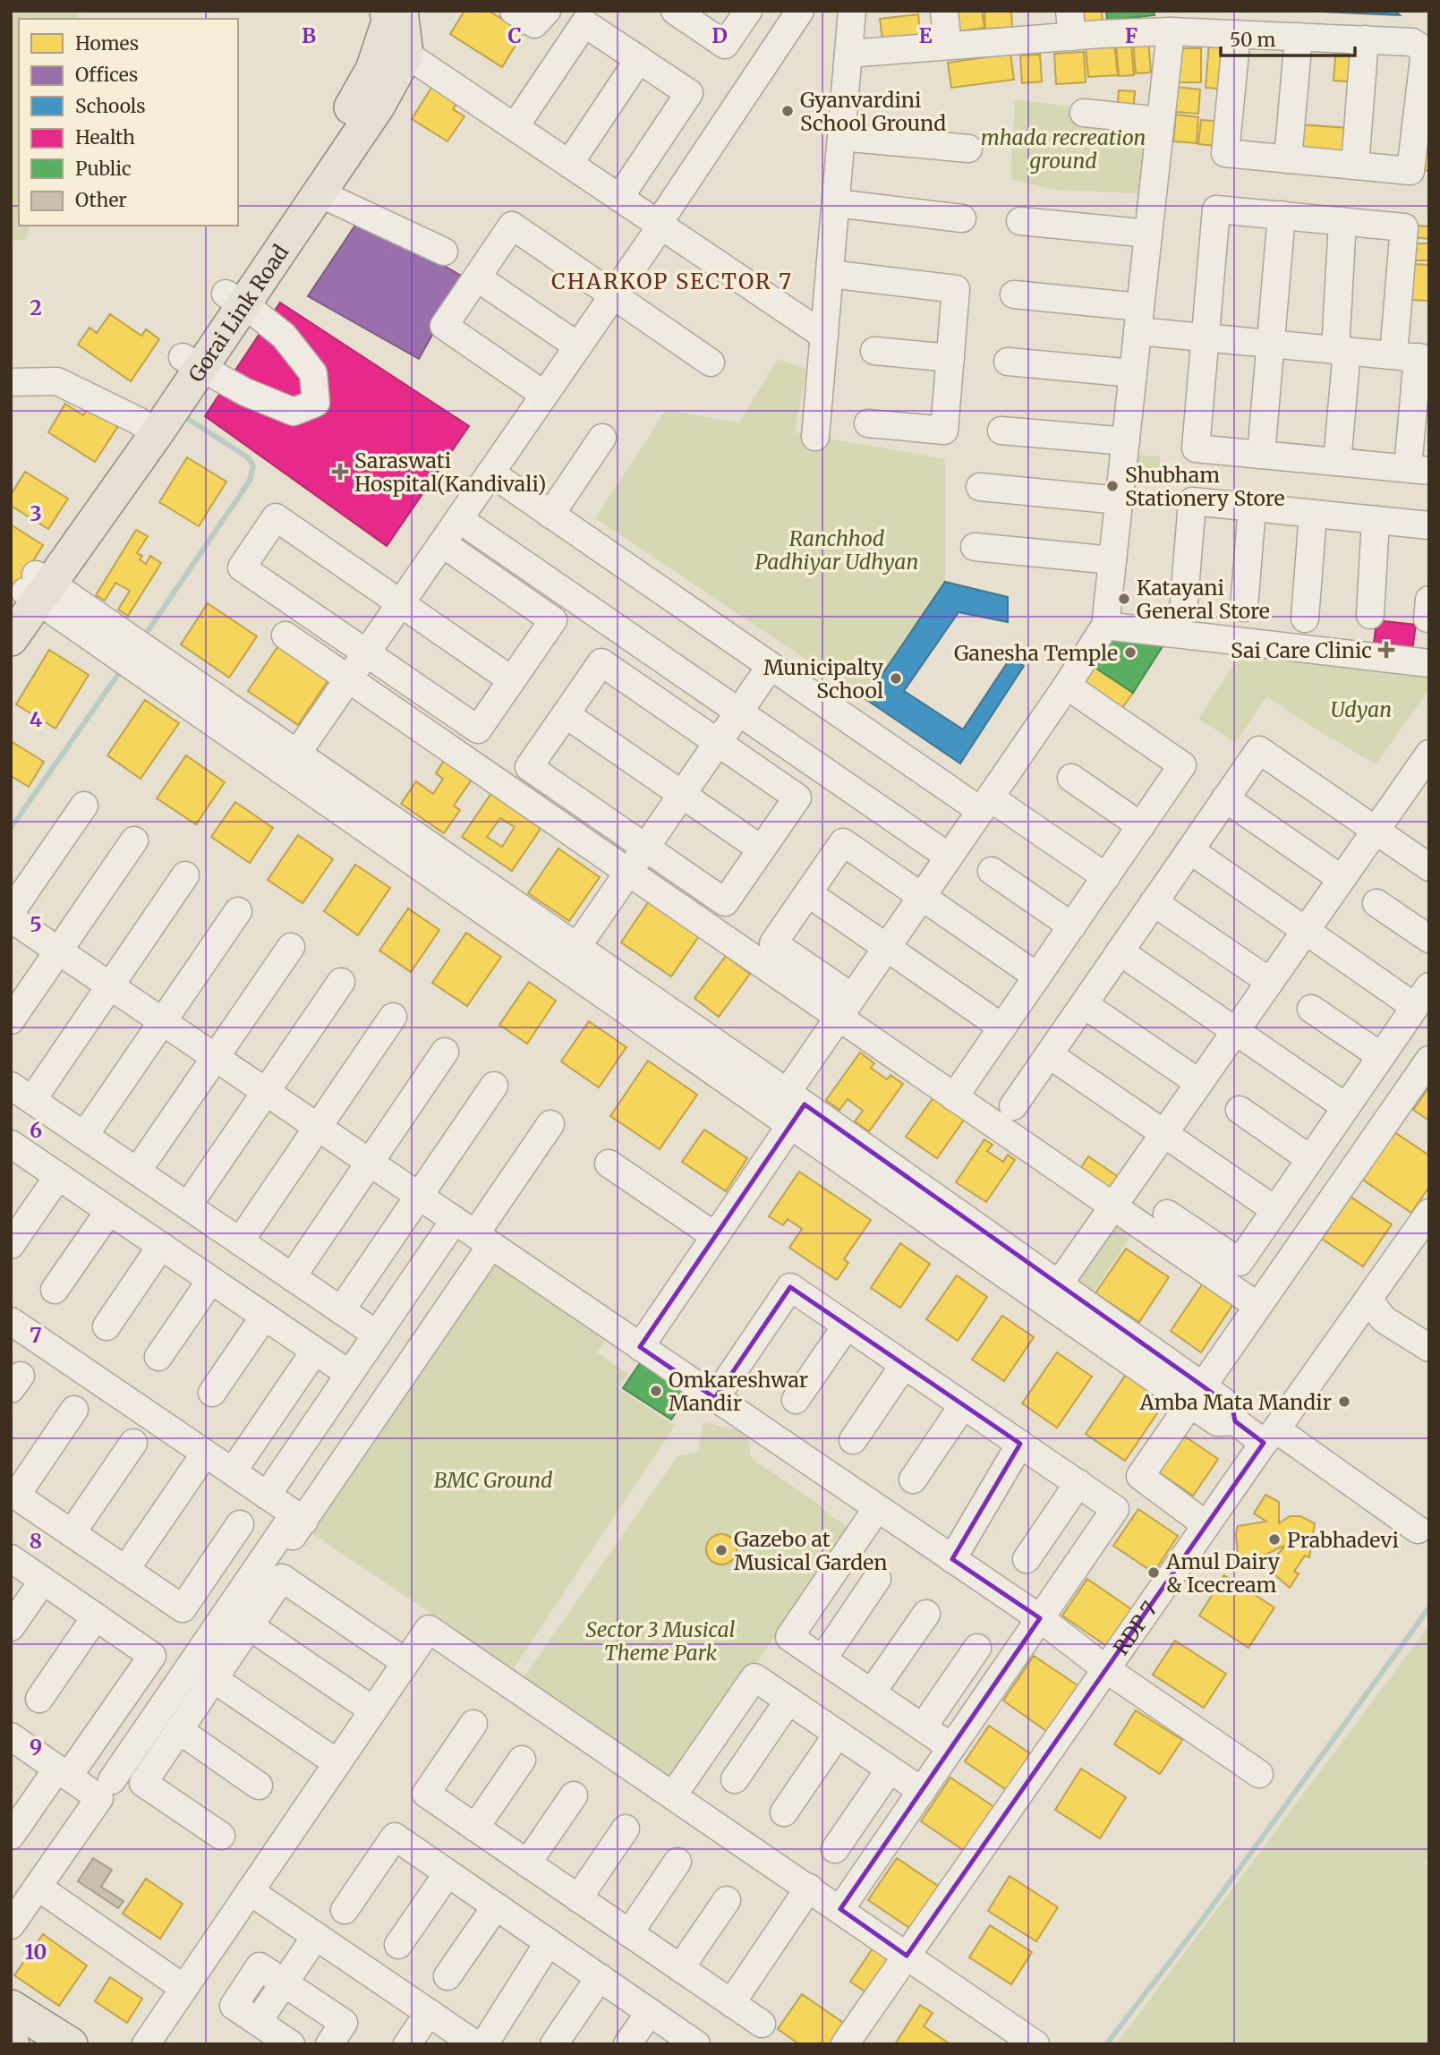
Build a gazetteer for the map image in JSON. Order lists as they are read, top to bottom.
{
  "streets": {
    "main road": ["Gorai Link Road"],
    "street": ["RDP 7"]
  },
  "districts": ["CHARKOP SECTOR 7"],
  "parks": [
    "mhada recreation ground",
    "Ranchhod Padhiyar Udhyan",
    "Udyan",
    "BMC Ground",
    "Sector 3 Musical Theme Park"
  ],
  "places": {
    "other": [
      "Gyanvardini School Ground",
      "Shubham Stationery Store",
      "Katayani General Store",
      "Ganesha Temple",
      "Municipalty School",
      "Omkareshwar Mandir",
      "Amba Mata Mandir",
      "Prabhadevi",
      "Gazebo at Musical Garden",
      "Amul Dairy & Icecream"
    ],
    "health": ["Saraswati Hospital(Kandivali)", "Sai Care Clinic"]
  },
  "legend": [
    "Homes",
    "Offices",
    "Schools",
    "Health",
    "Public",
    "Other"
  ],
  "scale_bar": "50 m",
  "grid": {
    "columns": [
      "B",
      "C",
      "D",
      "E",
      "F"
    ],
    "rows": [
      "2",
      "3",
      "4",
      "5",
      "6",
      "7",
      "8",
      "9",
      "10"
    ]
  }
}
